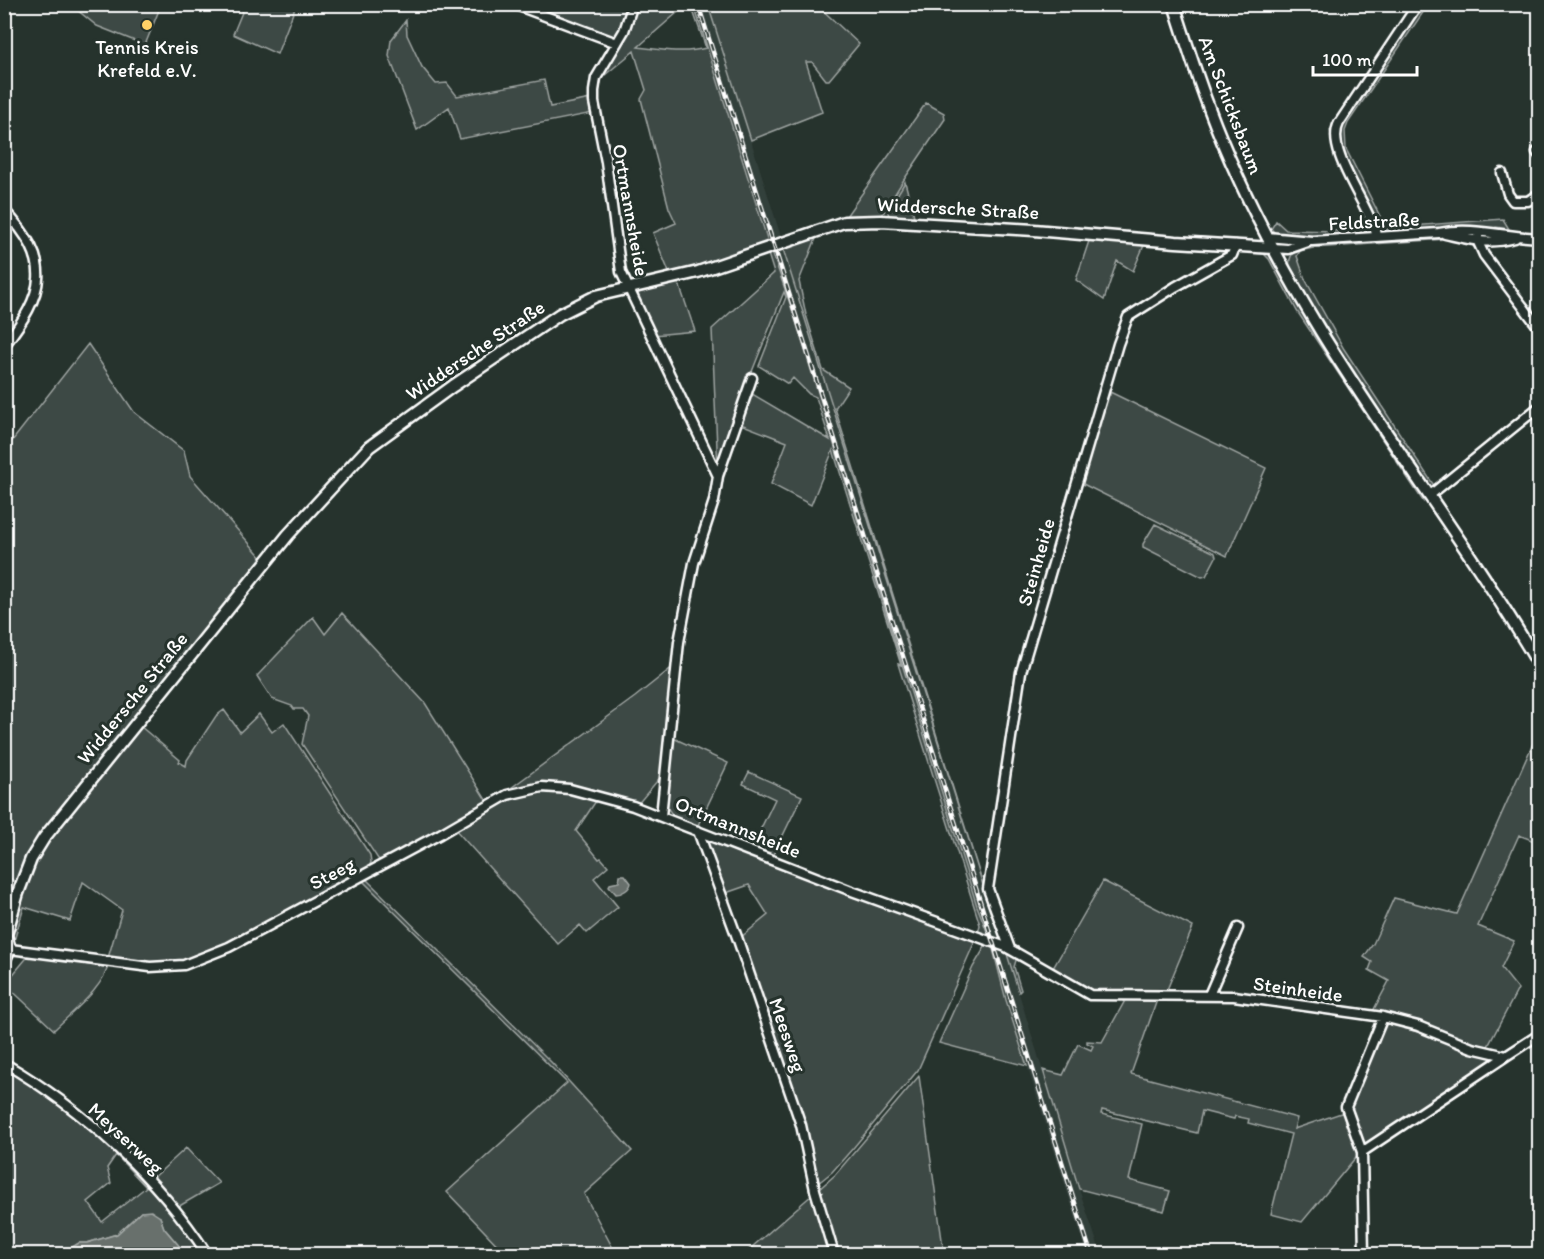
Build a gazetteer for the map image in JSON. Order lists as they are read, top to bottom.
{
  "streets": {
    "street": [
      "Am Schicksbaum",
      "Widdersche Straße",
      "Ortmannsheide",
      "Feldstraße",
      "Steinheide",
      "Steeg",
      "Meesweg",
      "Meyserweg"
    ]
  },
  "crossings": [
    ["Am Schicksbaum", "Widdersche Straße"],
    ["Am Schicksbaum", "Feldstraße"],
    ["Widdersche Straße", "Ortmannsheide"],
    ["Widdersche Straße", "Feldstraße"],
    ["Widdersche Straße", "Steinheide"],
    ["Widdersche Straße", "Steeg"],
    ["Ortmannsheide", "Steinheide"],
    ["Ortmannsheide", "Steeg"],
    ["Ortmannsheide", "Meesweg"]
  ],
  "places": ["Tennis Kreis Krefeld e.V."],
  "scale_bar": "100 m"
}
